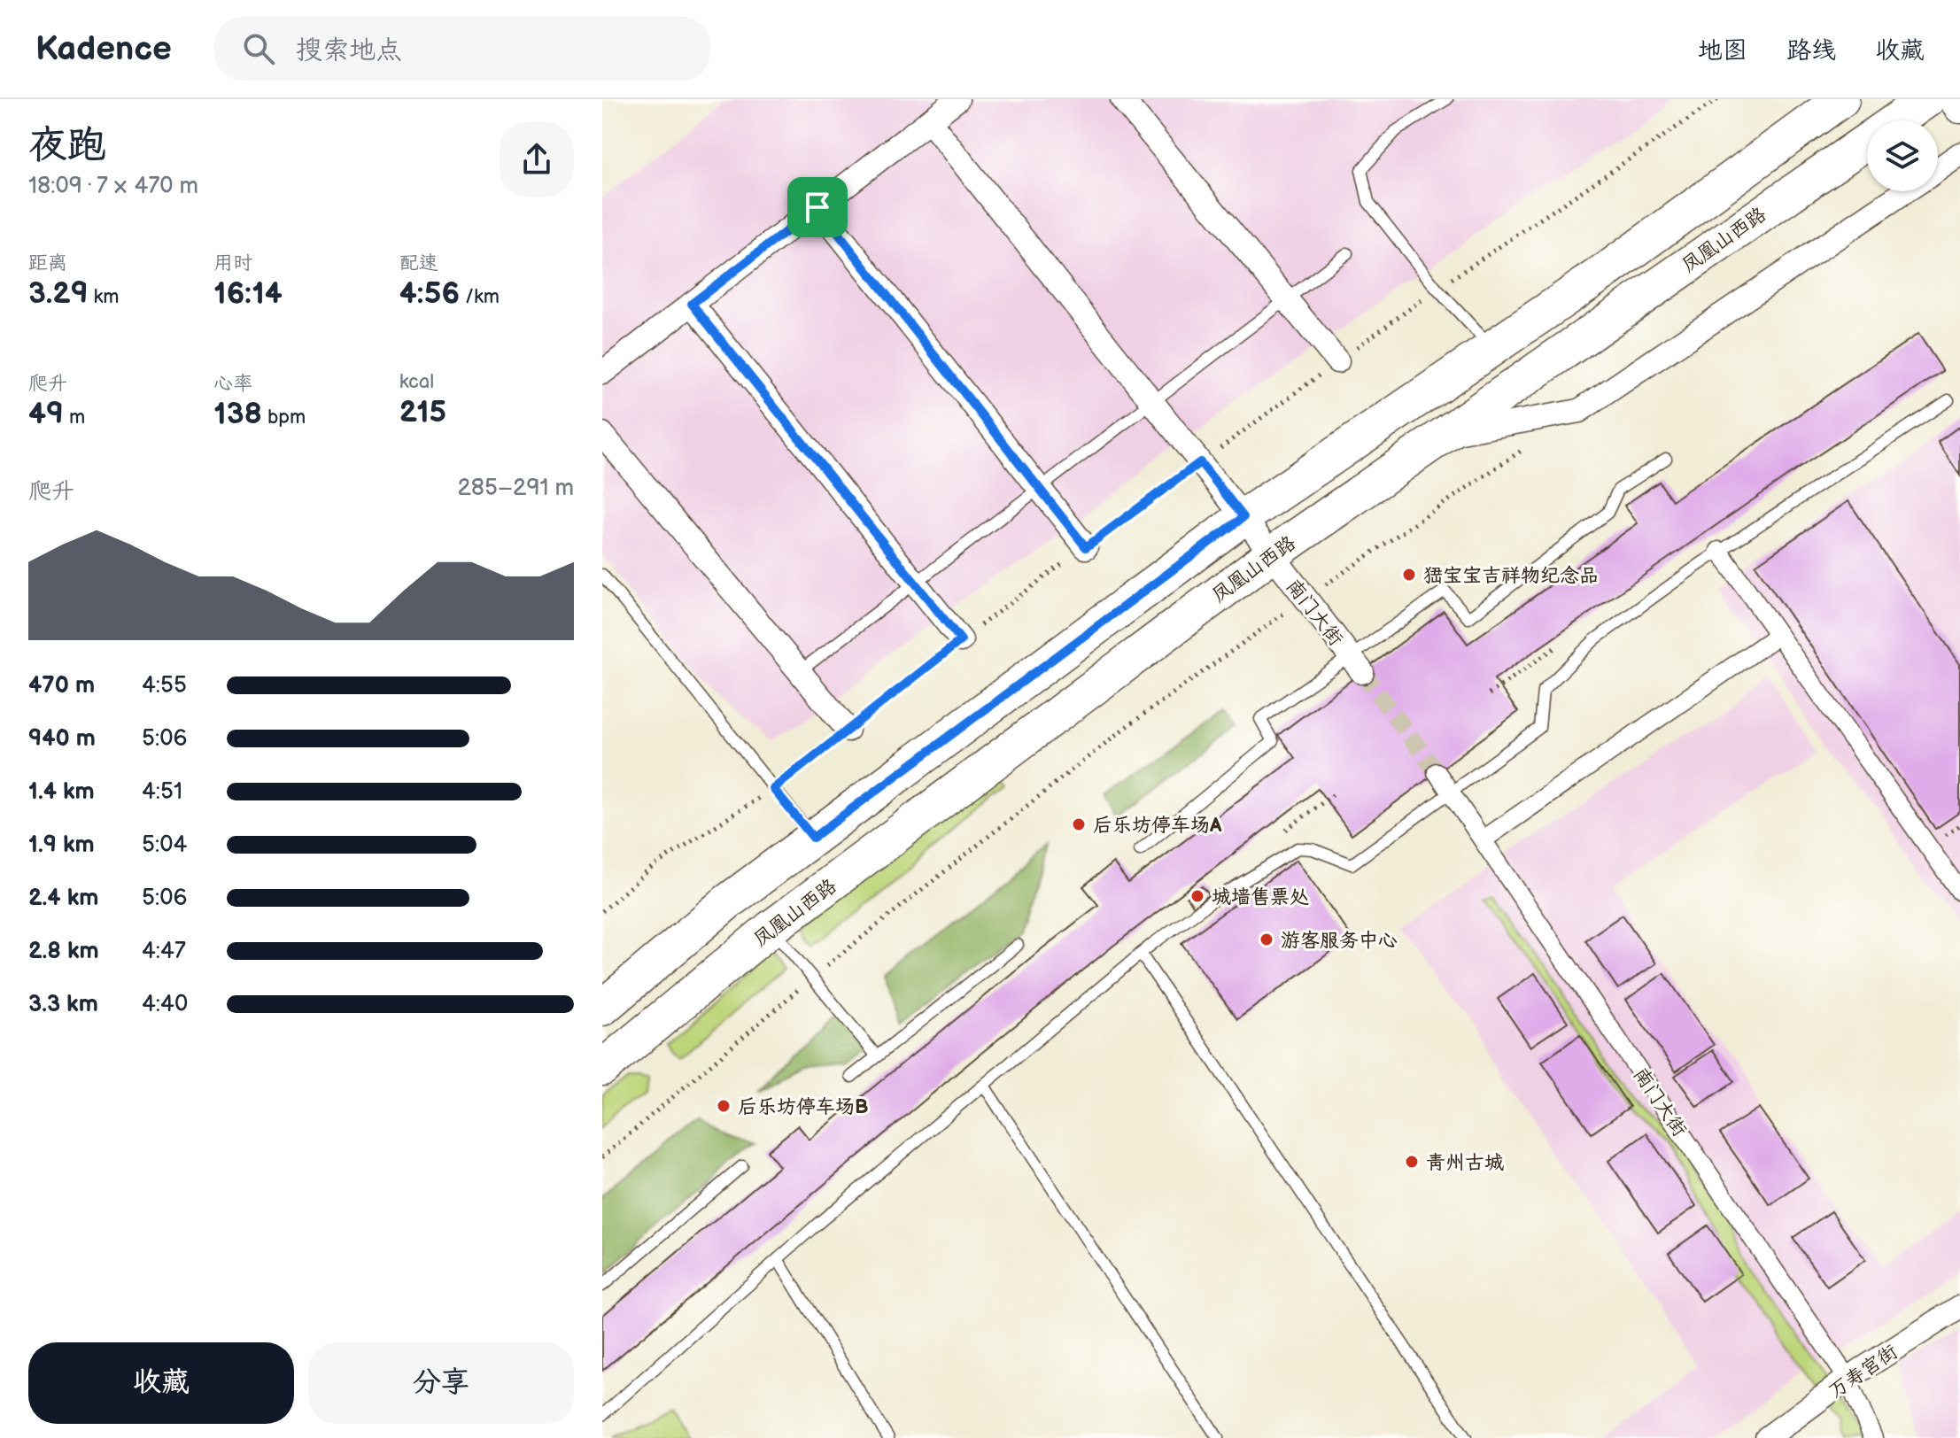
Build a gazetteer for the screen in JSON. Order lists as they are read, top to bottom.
{
  "streets": {
    "main road": ["凤凰山西路"],
    "street": ["南门大街", "万寿宫街"]
  },
  "crossings": [
    ["凤凰山西路", "南门大街"],
    ["南门大街", "万寿宫街"]
  ],
  "places": [
    "峱宝宝吉祥物纪念品",
    "后乐坊停车场A",
    "城墙售票处",
    "游客服务中心",
    "后乐坊停车场B",
    "青州古城"
  ],
  "page": {
    "header": "Kadence",
    "search": "搜索地点",
    "nav": ["地图", "路线", "收藏"],
    "heading": ["夜跑", "18:09 · 7 × 470 m"],
    "stats": [
      ["距离", "3.29 km"],
      ["用时", "16:14"],
      ["配速", "4:56 /km"],
      ["爬升", "49 m"],
      ["心率", "138 bpm"],
      ["kcal", "215"]
    ],
    "chart": ["爬升", "285–291 m"],
    "list": [
      {
        "name": "470 m",
        "note": "4:55"
      },
      {
        "name": "940 m",
        "note": "5:06"
      },
      {
        "name": "1.4 km",
        "note": "4:51"
      },
      {
        "name": "1.9 km",
        "note": "5:04"
      },
      {
        "name": "2.4 km",
        "note": "5:06"
      },
      {
        "name": "2.8 km",
        "note": "4:47"
      },
      {
        "name": "3.3 km",
        "note": "4:40"
      }
    ],
    "buttons": ["收藏", "分享"]
  }
}
